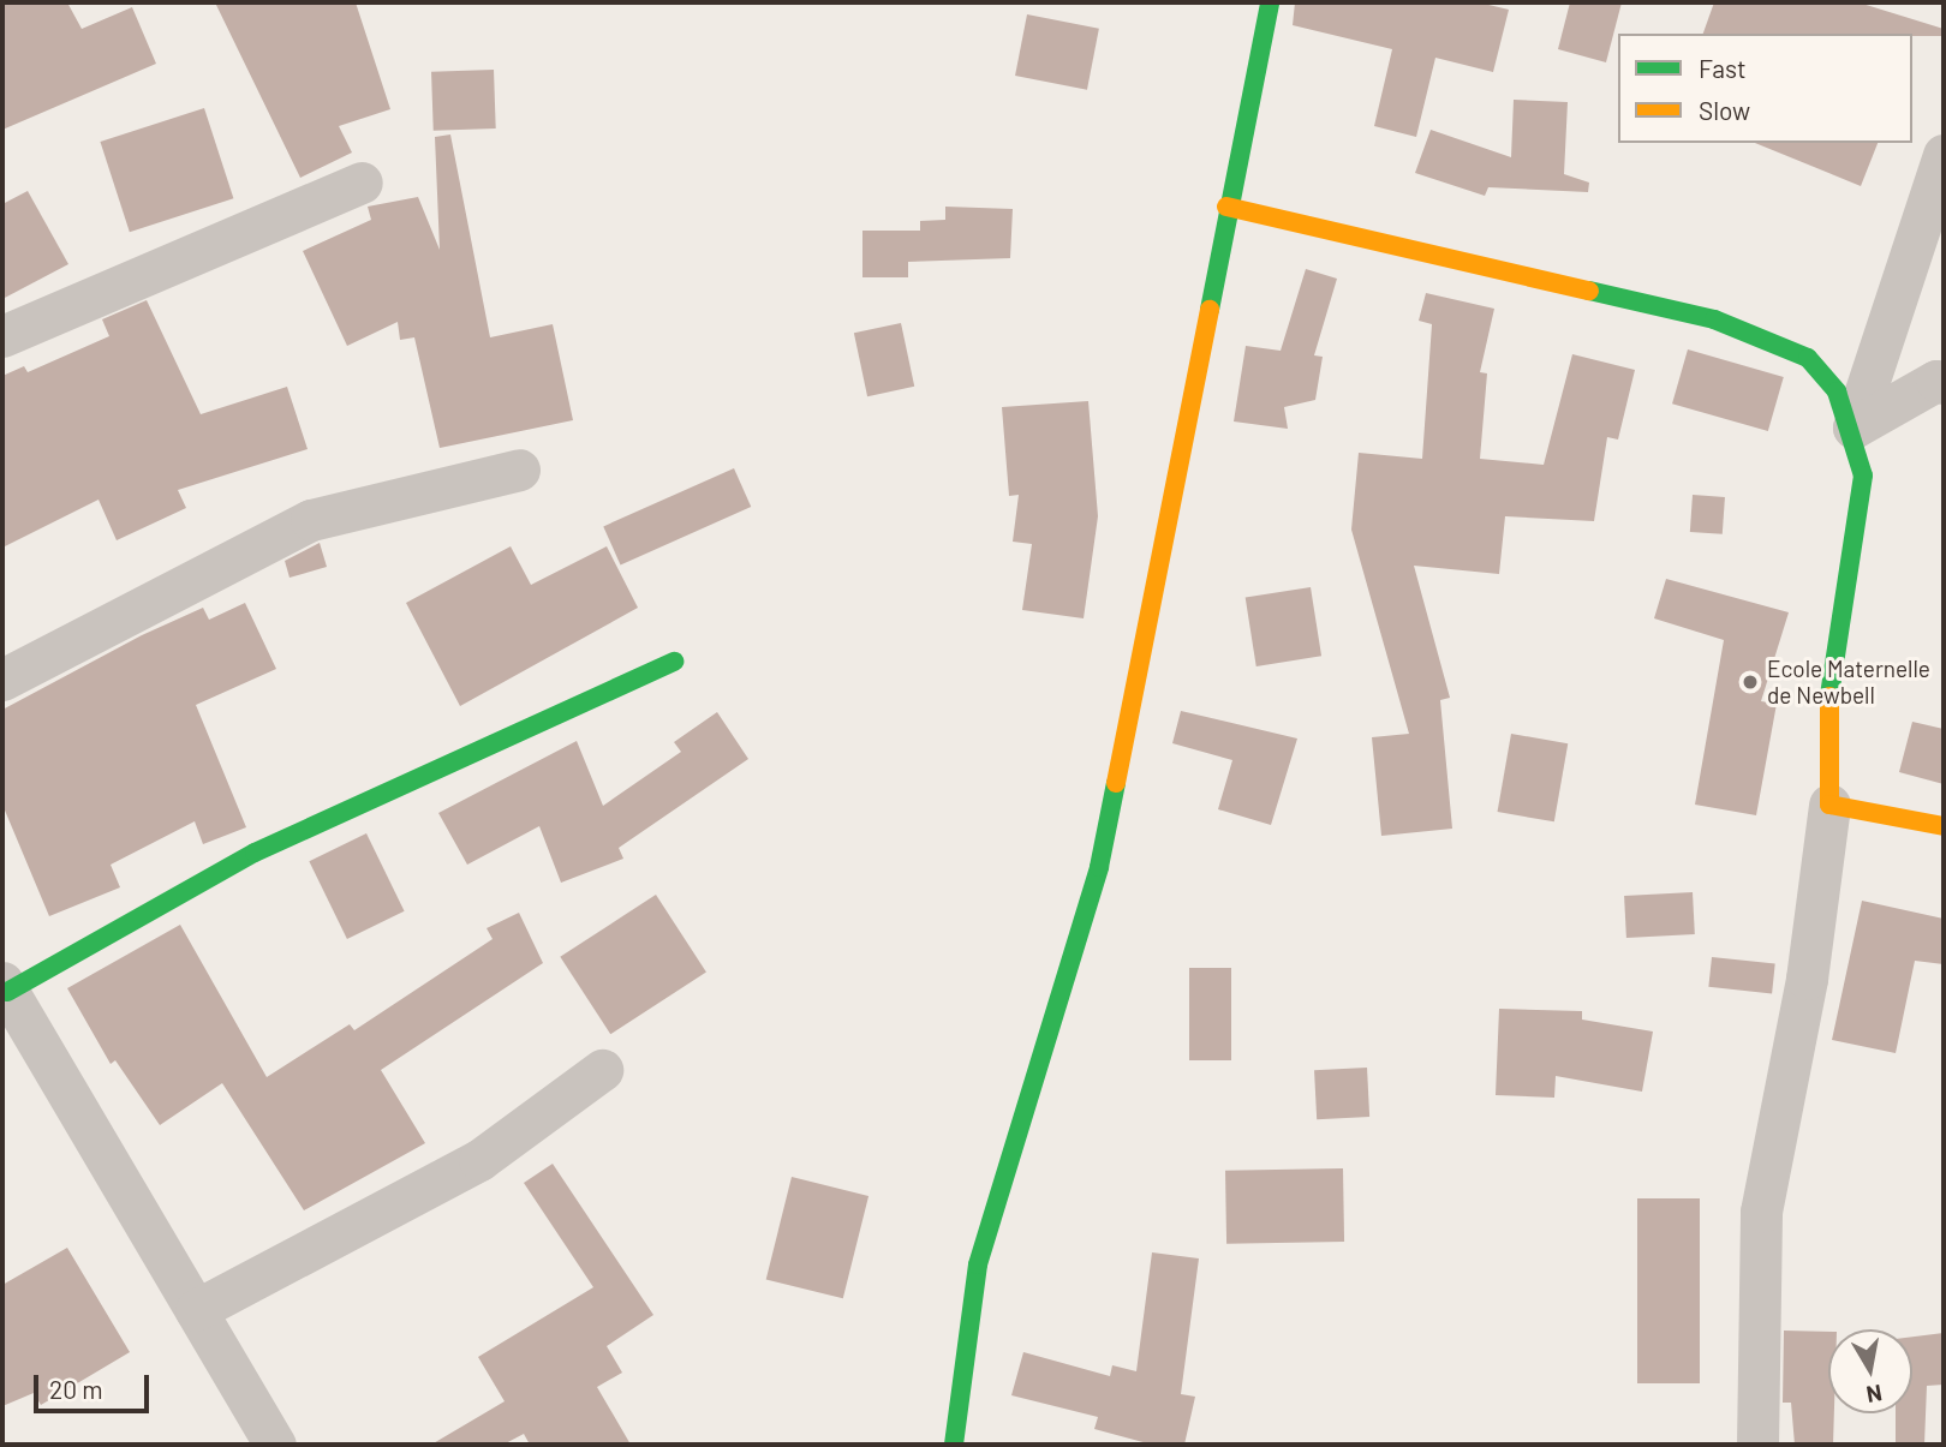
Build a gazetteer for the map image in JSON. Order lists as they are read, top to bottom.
{
  "places": ["Ecole Maternelle de Newbell"],
  "legend": ["Fast", "Slow"],
  "scale_bar": "20 m",
  "north": "bottom"
}
